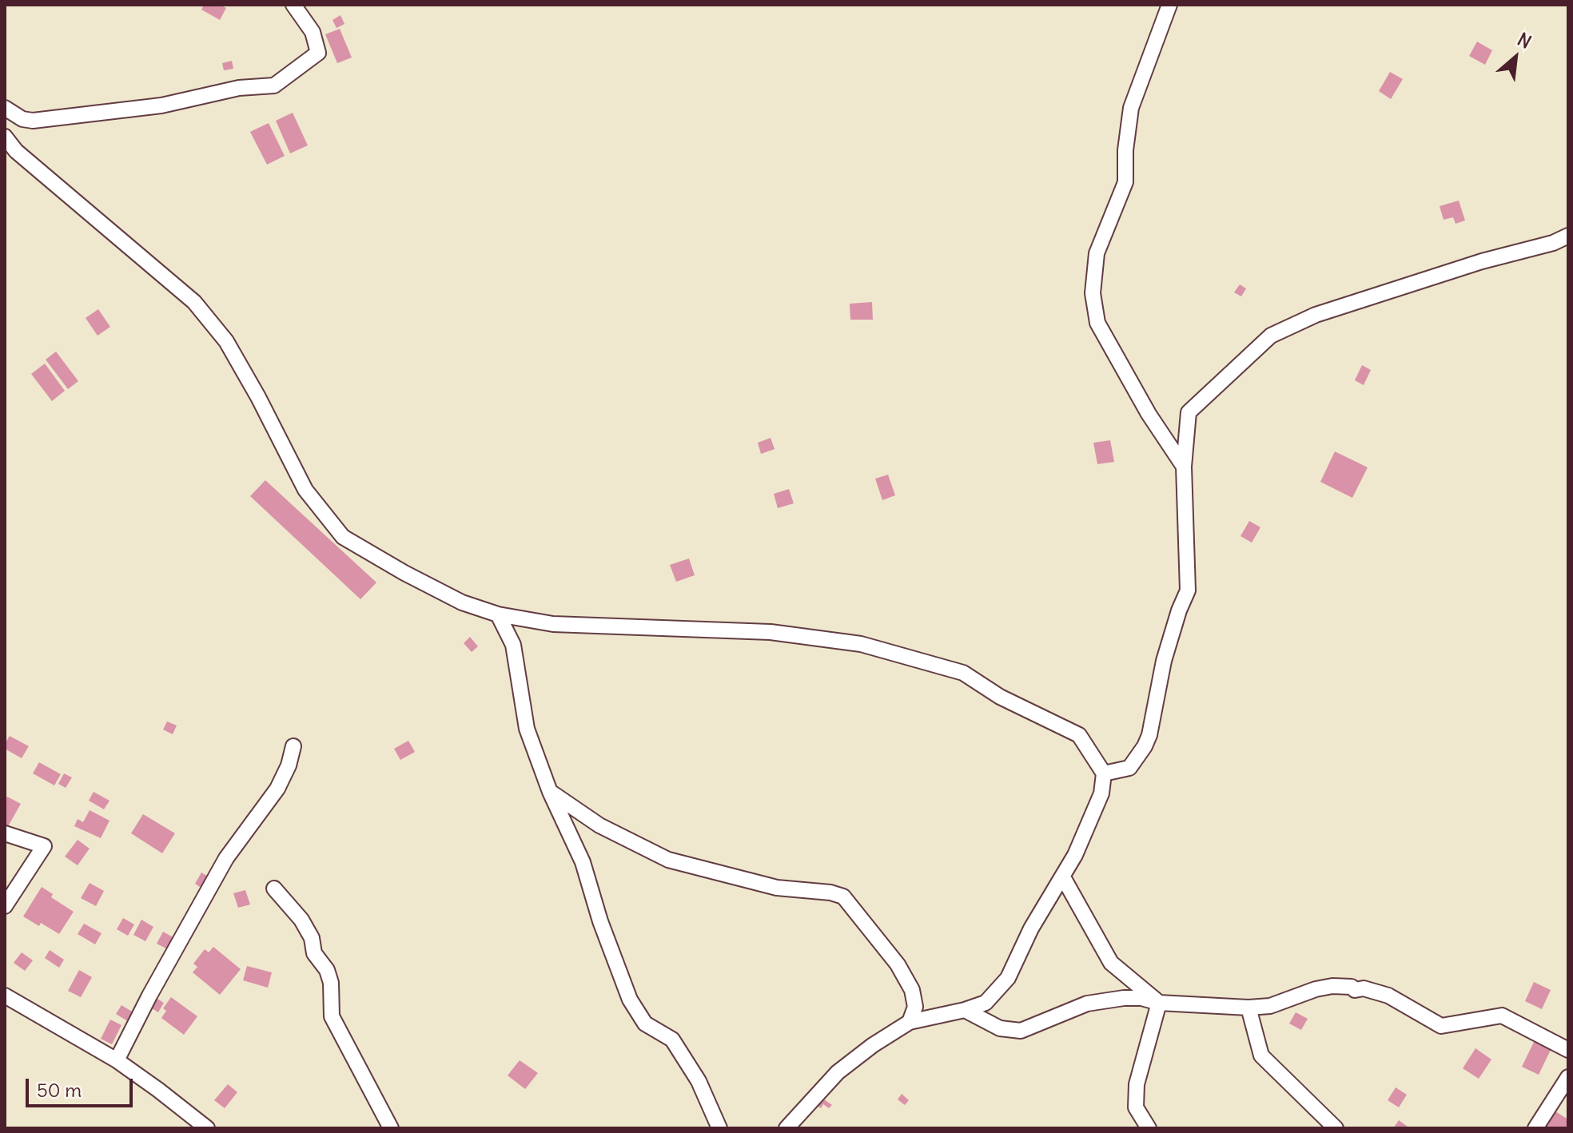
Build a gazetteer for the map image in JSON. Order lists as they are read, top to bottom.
{
  "scale_bar": "50 m",
  "north": "top right"
}
